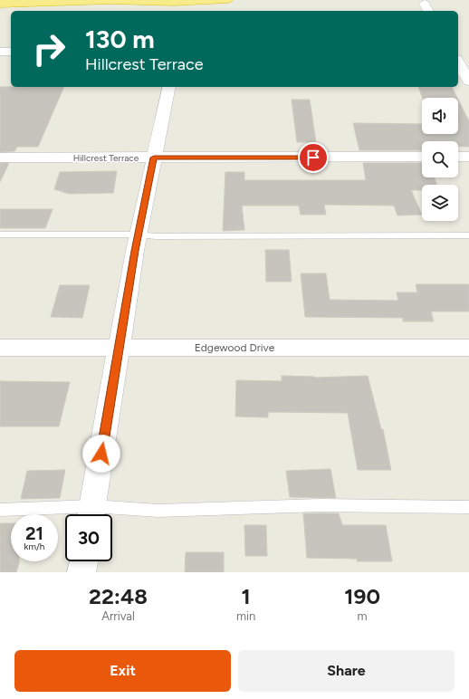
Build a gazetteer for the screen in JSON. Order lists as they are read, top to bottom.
{
  "streets": {
    "street": ["Hillcrest Terrace", "Edgewood Drive"]
  },
  "page": {
    "turn": ["130 m", "Hillcrest Terrace"],
    "speed": "21 km/h",
    "limit": "30",
    "eta": [
      "22:48",
      "Arrival",
      "1",
      "min",
      "190",
      "m"
    ],
    "buttons": ["Exit", "Share"]
  }
}
